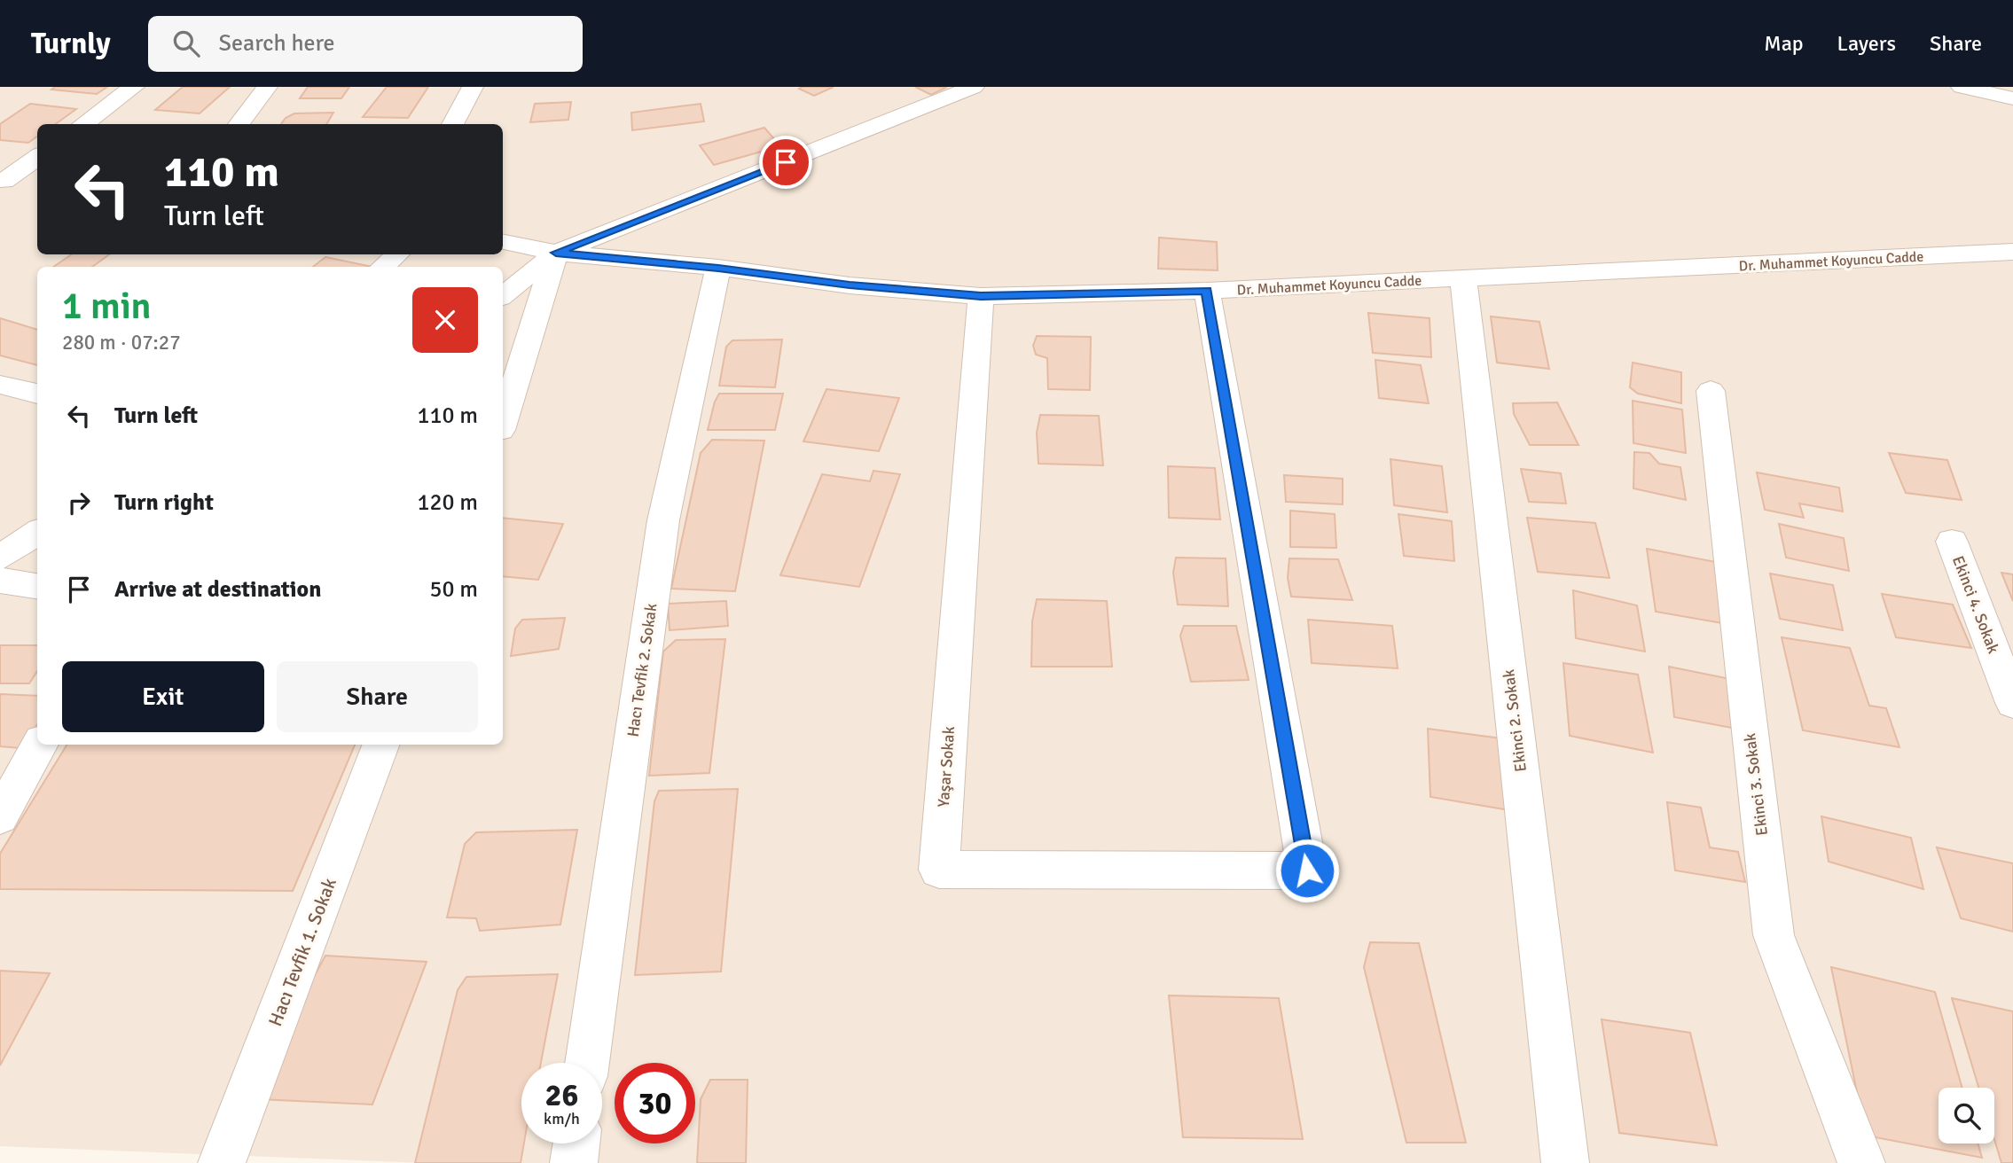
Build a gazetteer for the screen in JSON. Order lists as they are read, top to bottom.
{
  "streets": {
    "street": [
      "Dr. Muhammet Koyuncu Cadde",
      "Ekinci 4. Sokak",
      "Hacı Tevfik 2. Sokak",
      "Ekinci 2. Sokak",
      "Yaşar Sokak",
      "Ekinci 3. Sokak",
      "Hacı Tevfik 1. Sokak"
    ]
  },
  "crossings": [
    ["Dr. Muhammet Koyuncu Cadde", "Hacı Tevfik 2. Sokak"],
    ["Dr. Muhammet Koyuncu Cadde", "Ekinci 2. Sokak"],
    ["Dr. Muhammet Koyuncu Cadde", "Yaşar Sokak"]
  ],
  "page": {
    "header": "Turnly",
    "search": "Search here",
    "nav": ["Map", "Layers", "Share"],
    "turn": ["110 m", "Turn left"],
    "heading": ["1 min", "280 m · 07:27"],
    "list": [
      {
        "name": "Turn left",
        "value": "110 m"
      },
      {
        "name": "Turn right",
        "value": "120 m"
      },
      {
        "name": "Arrive at destination",
        "value": "50 m"
      }
    ],
    "buttons": ["Exit", "Share"],
    "speed": "26 km/h",
    "limit": "30"
  }
}
